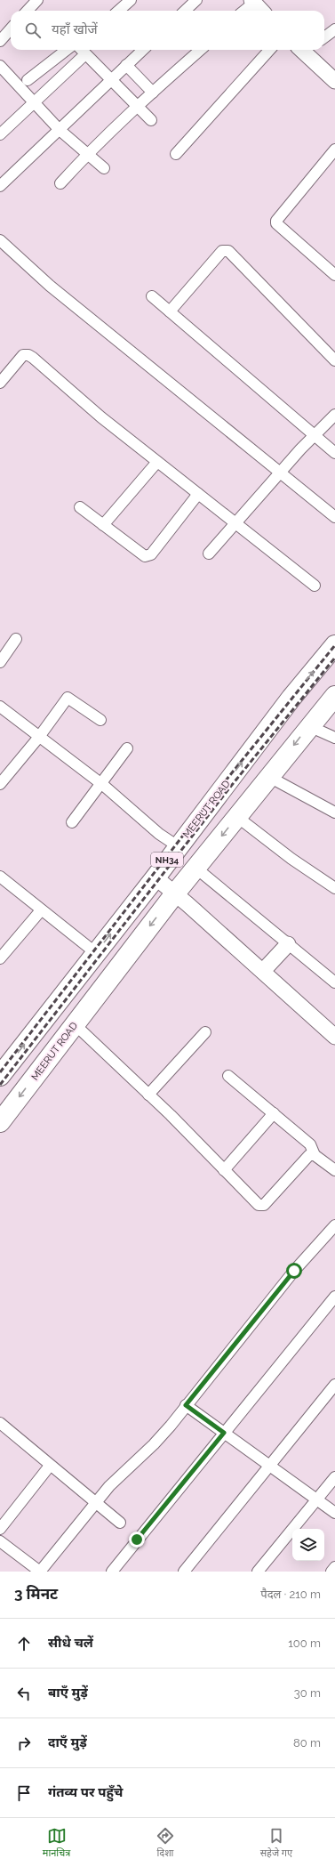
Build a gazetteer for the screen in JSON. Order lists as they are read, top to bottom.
{
  "streets": {
    "highway": ["MEERUT ROAD", "NH34"]
  },
  "page": {
    "search": "यहाँ खोजें",
    "heading": ["3 मिनट", "पैदल · 210 m"],
    "list": [
      ["सीधे चलें", "100 m"],
      ["बाएँ मुड़ें", "30 m"],
      ["दाएँ मुड़ें", "80 m"],
      "गंतव्य पर पहुँचे"
    ],
    "nav": ["मानचित्र", "दिशा", "सहेजे गए"]
  }
}
